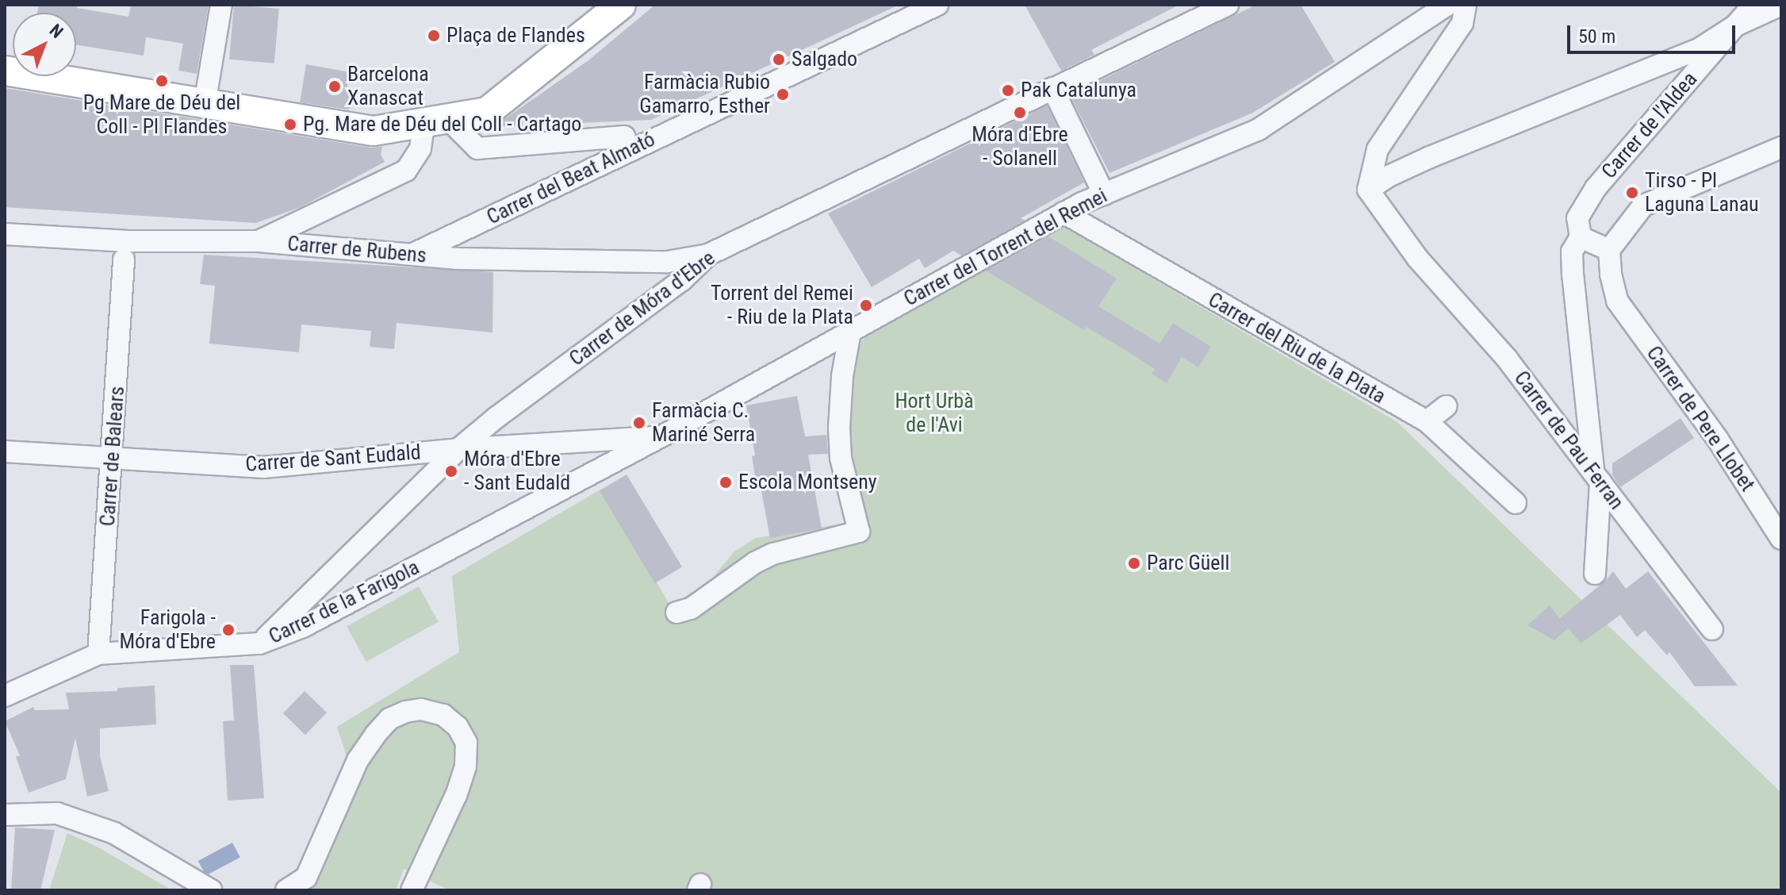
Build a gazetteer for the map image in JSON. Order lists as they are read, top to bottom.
{
  "streets": {
    "street": [
      "Carrer de l'Aldea",
      "Carrer del Beat Almató",
      "Carrer del Torrent del Remei",
      "Carrer de Rubens",
      "Carrer de Móra d'Ebre",
      "Carrer del Riu de la Plata",
      "Carrer de Pere Llobet",
      "Carrer de Pau Ferran",
      "Carrer de Balears",
      "Carrer de Sant Eudald",
      "Carrer de la Farigola"
    ]
  },
  "crossings": [
    ["Carrer de l'Aldea", "Carrer de Pau Ferran"],
    ["Carrer del Beat Almató", "Carrer de Rubens"],
    ["Carrer del Torrent del Remei", "Carrer del Riu de la Plata"],
    ["Carrer del Torrent del Remei", "Carrer de Sant Eudald"],
    ["Carrer del Torrent del Remei", "Carrer de la Farigola"],
    ["Carrer de Rubens", "Carrer de Móra d'Ebre"],
    ["Carrer de Móra d'Ebre", "Carrer de Sant Eudald"],
    ["Carrer de Móra d'Ebre", "Carrer de la Farigola"],
    ["Carrer de Balears", "Carrer de Sant Eudald"],
    ["Carrer de Balears", "Carrer de la Farigola"],
    ["Carrer de Sant Eudald", "Carrer de la Farigola"]
  ],
  "parks": ["Hort Urbà de l'Avi"],
  "places": [
    "Plaça de Flandes",
    "Salgado",
    "Pg Mare de Déu del Coll - Pl Flandes",
    "Barcelona Xanascat",
    "Pak Catalunya",
    "Farmàcia Rubio Gamarro, Esther",
    "Móra d'Ebre - Solanell",
    "Pg. Mare de Déu del Coll - Cartago",
    "Tirso - Pl Laguna Lanau",
    "Torrent del Remei - Riu de la Plata",
    "Farmàcia C. Mariné Serra",
    "Móra d'Ebre - Sant Eudald",
    "Escola Montseny",
    "Parc Güell",
    "Farigola - Móra d'Ebre"
  ],
  "scale_bar": "50 m",
  "north": "top right"
}
